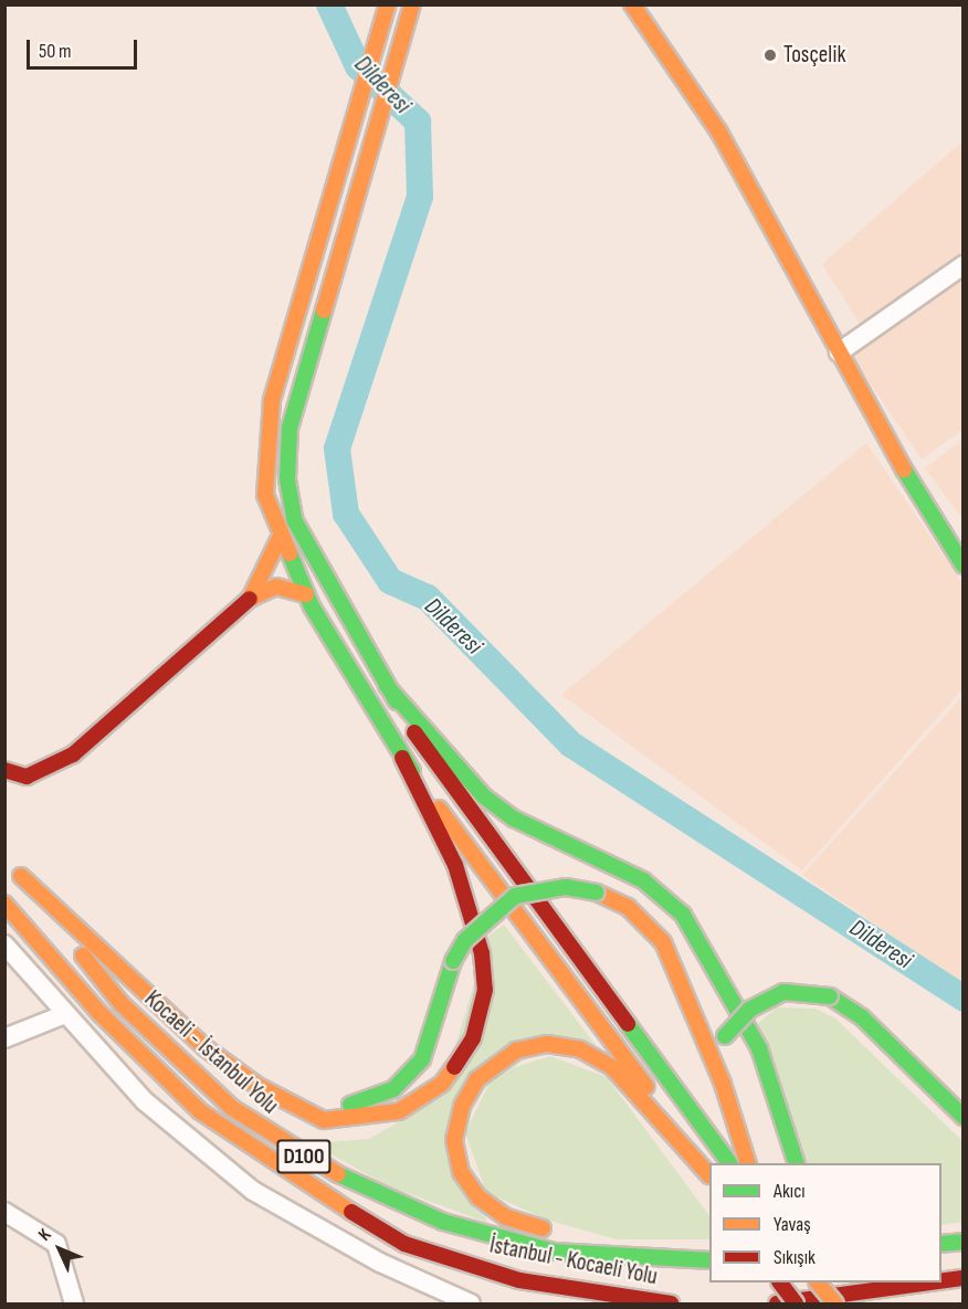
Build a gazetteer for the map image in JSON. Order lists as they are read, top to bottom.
{
  "streets": {
    "main road": ["Kocaeli - İstanbul Yolu", "D100", "İstanbul - Kocaeli Yolu"]
  },
  "water": ["Dilderesi"],
  "places": ["Tosçelik"],
  "legend": ["Akıcı", "Yavaş", "Sıkışık"],
  "scale_bar": "50 m",
  "north": "top left"
}
